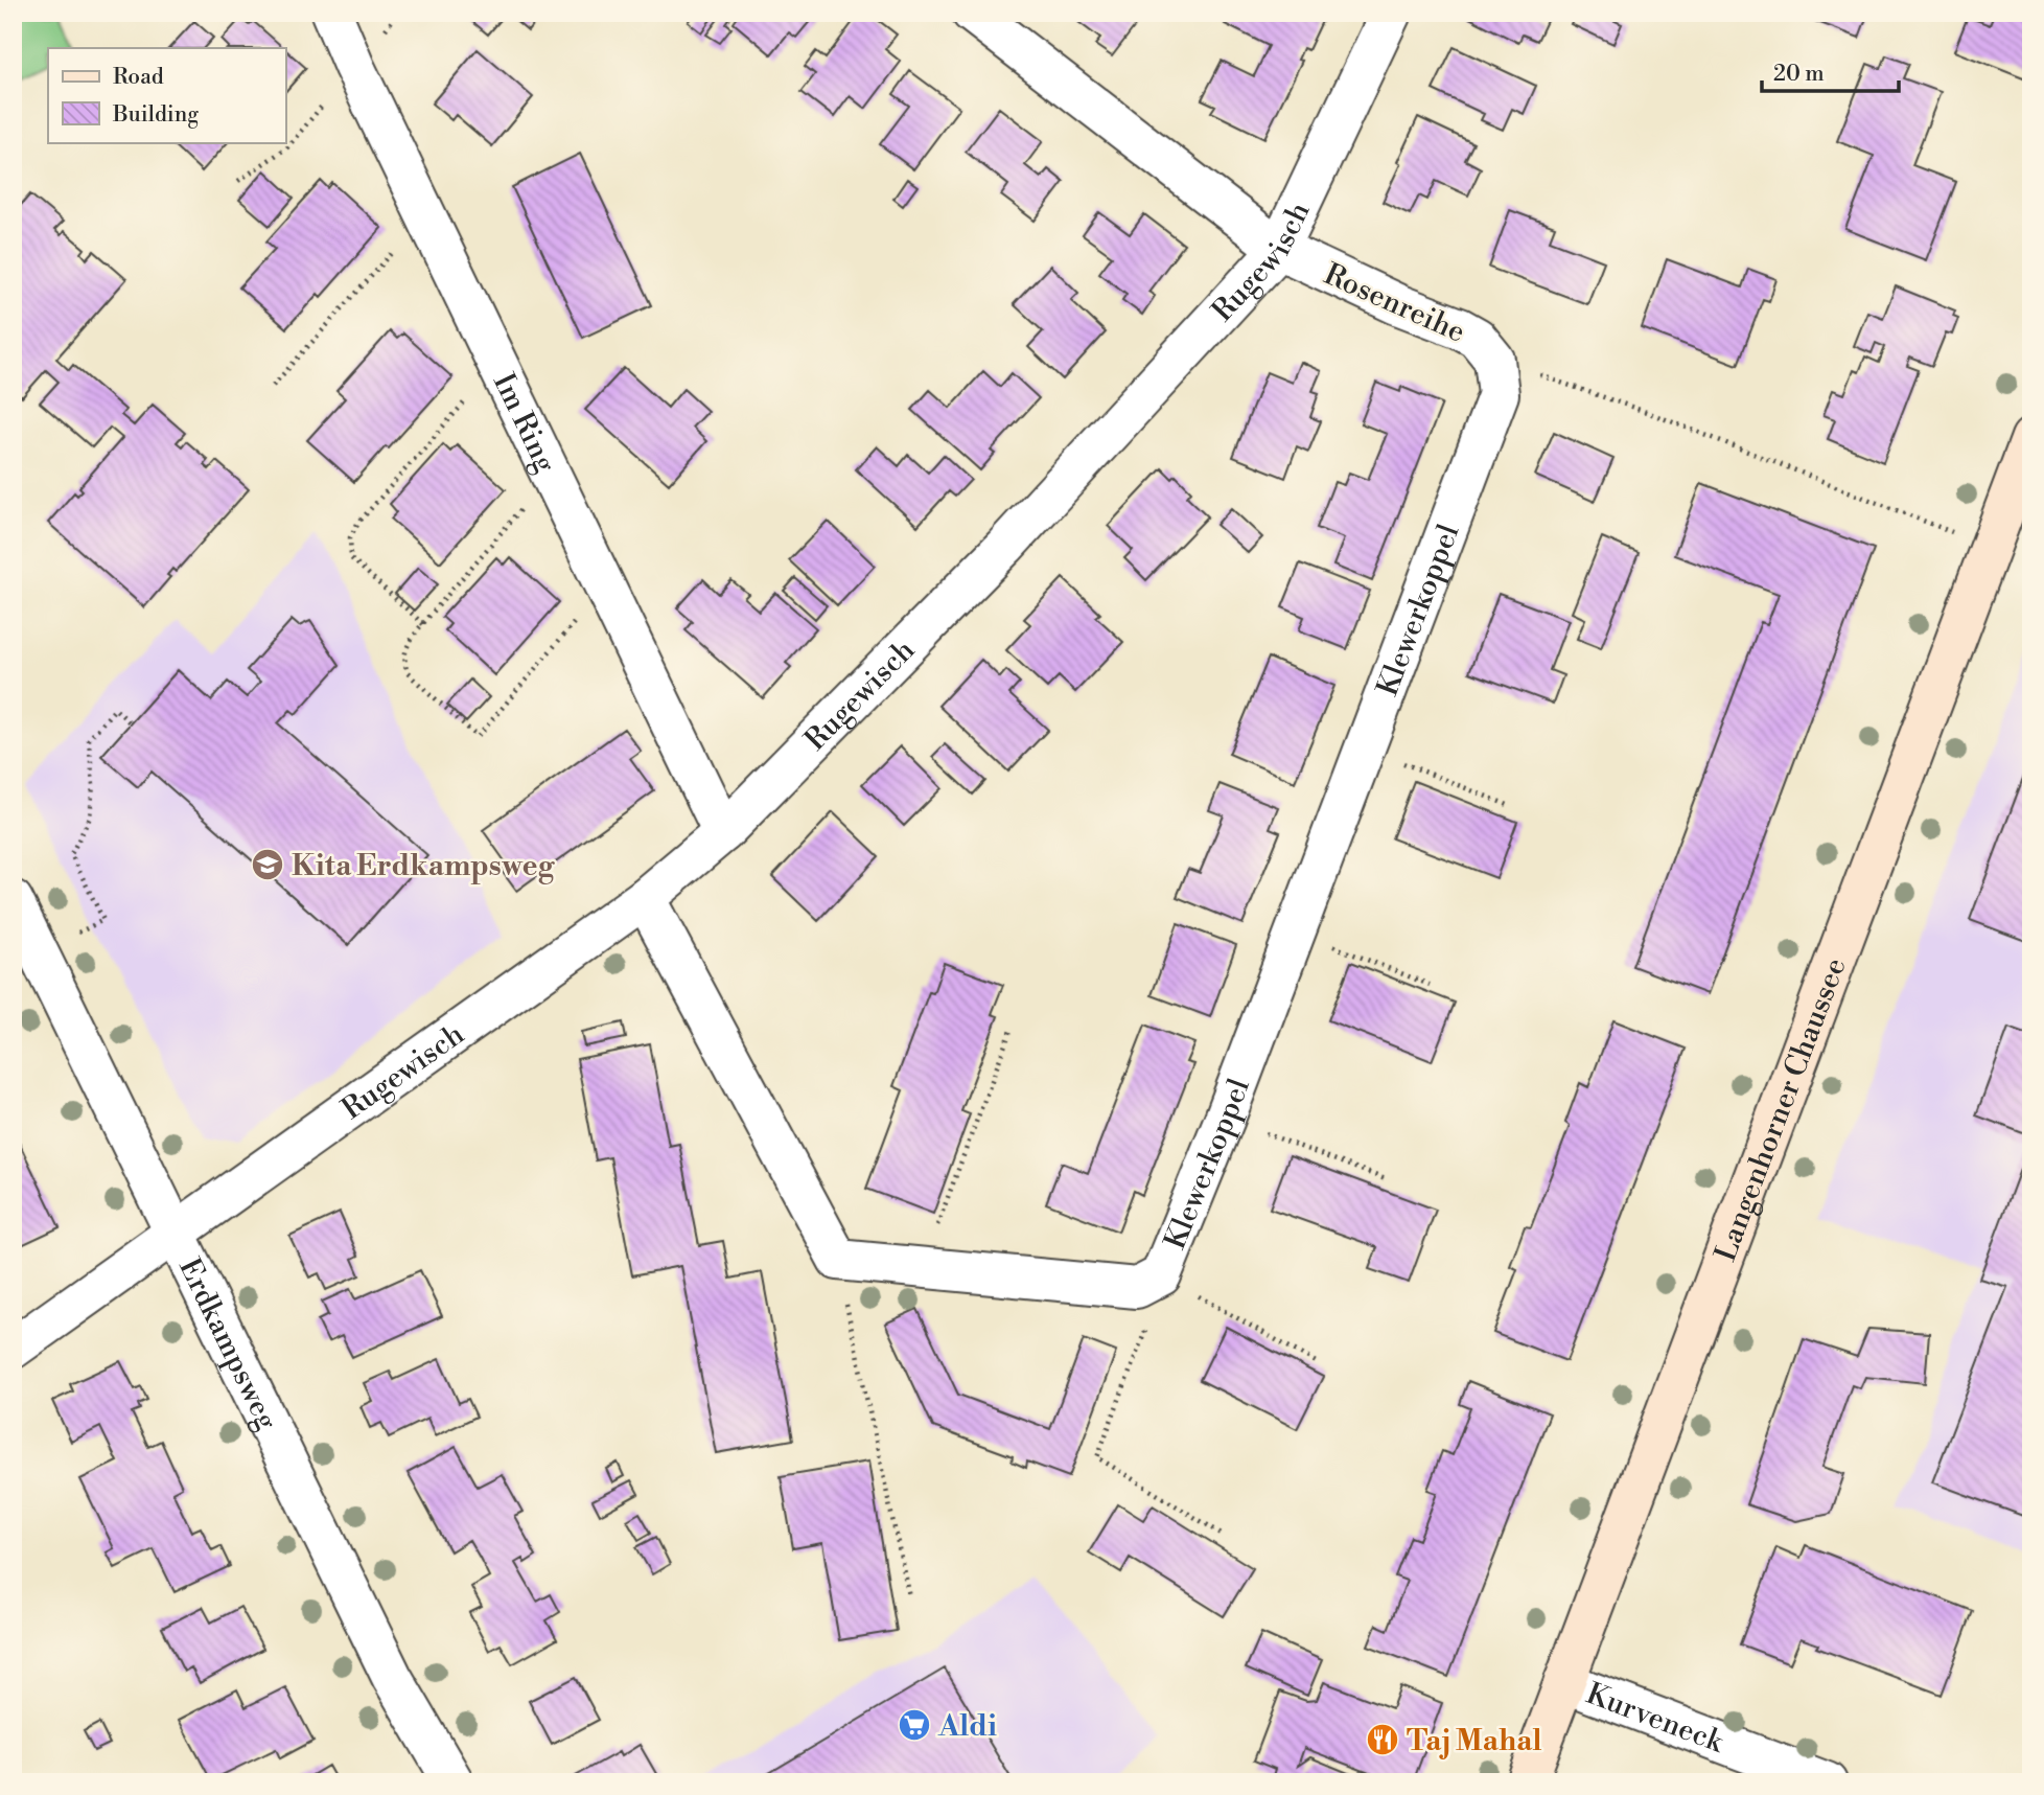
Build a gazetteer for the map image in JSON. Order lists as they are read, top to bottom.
{
  "streets": {
    "main road": ["Langenhorner Chaussee"],
    "street": [
      "Rugewisch",
      "Rosenreihe",
      "Im Ring",
      "Klewerkoppel",
      "Erdkampsweg",
      "Kurveneck"
    ]
  },
  "crossings": [
    ["Rugewisch", "Rosenreihe"],
    ["Rugewisch", "Im Ring"],
    ["Rugewisch", "Erdkampsweg"],
    ["Rosenreihe", "Klewerkoppel"],
    ["Rosenreihe", "Langenhorner Chaussee"],
    ["Langenhorner Chaussee", "Kurveneck"]
  ],
  "places": {
    "school or university": ["Kita Erdkampsweg"],
    "supermarket": ["Aldi"],
    "restaurant": ["Taj Mahal"]
  },
  "legend": ["Road", "Building"],
  "scale_bar": "20 m"
}
